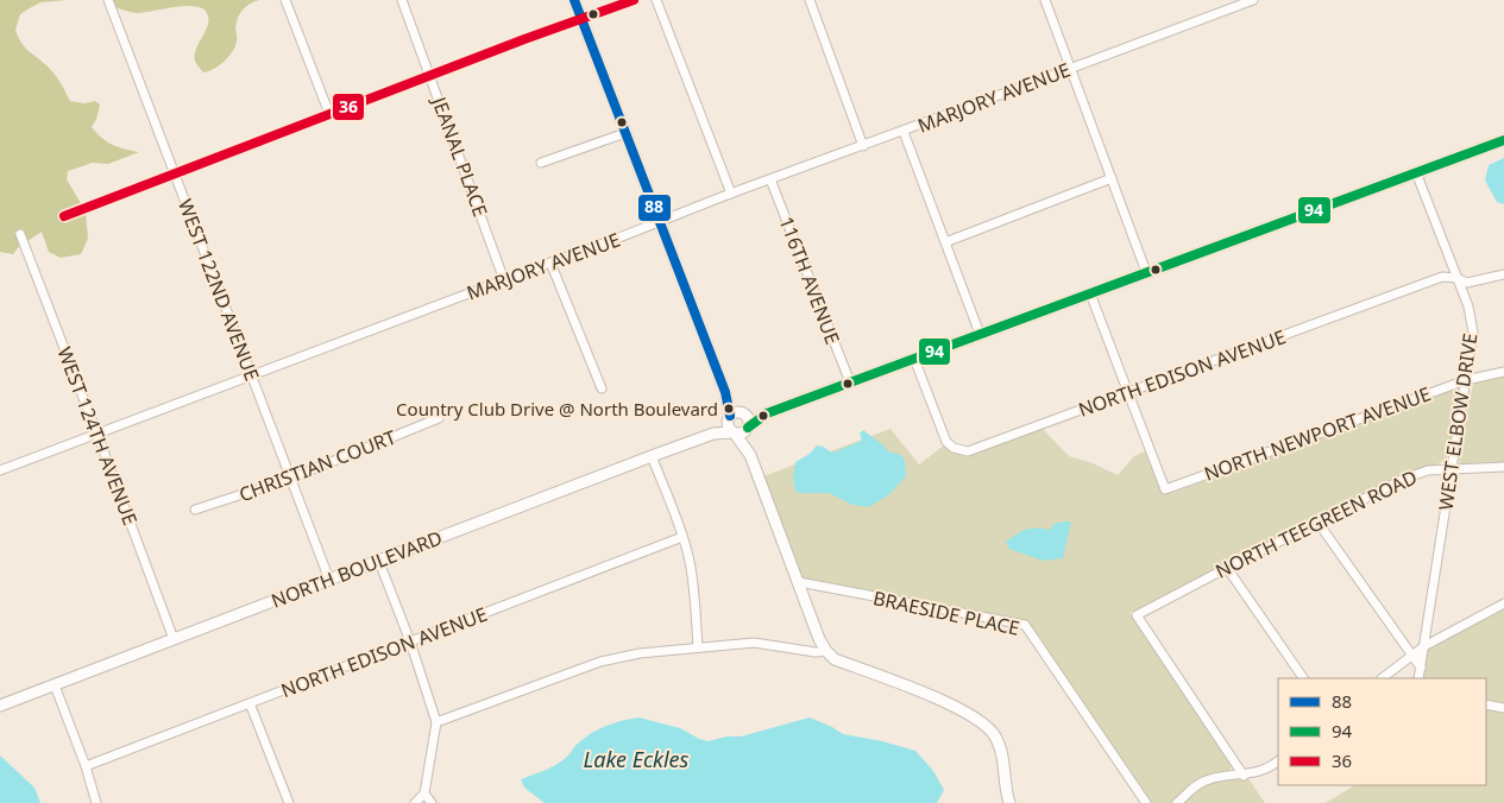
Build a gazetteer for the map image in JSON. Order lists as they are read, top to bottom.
{
  "streets": {
    "street": [
      "MARJORY AVENUE",
      "JEANAL PLACE",
      "116TH AVENUE",
      "WEST 122ND AVENUE",
      "NORTH EDISON AVENUE",
      "WEST ELBOW DRIVE",
      "NORTH NEWPORT AVENUE",
      "WEST 124TH AVENUE",
      "CHRISTIAN COURT",
      "NORTH TEEGREEN ROAD",
      "NORTH BOULEVARD",
      "BRAESIDE PLACE"
    ]
  },
  "crossings": [
    ["MARJORY AVENUE", "JEANAL PLACE"],
    ["MARJORY AVENUE", "116TH AVENUE"],
    ["MARJORY AVENUE", "WEST 122ND AVENUE"],
    ["MARJORY AVENUE", "WEST 124TH AVENUE"],
    ["WEST 122ND AVENUE", "CHRISTIAN COURT"],
    ["WEST 122ND AVENUE", "NORTH BOULEVARD"],
    ["NORTH EDISON AVENUE", "WEST ELBOW DRIVE"],
    ["NORTH EDISON AVENUE", "NORTH NEWPORT AVENUE"],
    ["WEST ELBOW DRIVE", "NORTH NEWPORT AVENUE"],
    ["WEST ELBOW DRIVE", "NORTH TEEGREEN ROAD"],
    ["WEST 124TH AVENUE", "NORTH BOULEVARD"]
  ],
  "water": ["Lake Eckles"],
  "places": ["Country Club Drive @ North Boulevard"],
  "lines": ["transit line 88", "transit line 36", "transit line 94"],
  "legend": ["88", "94", "36"]
}
